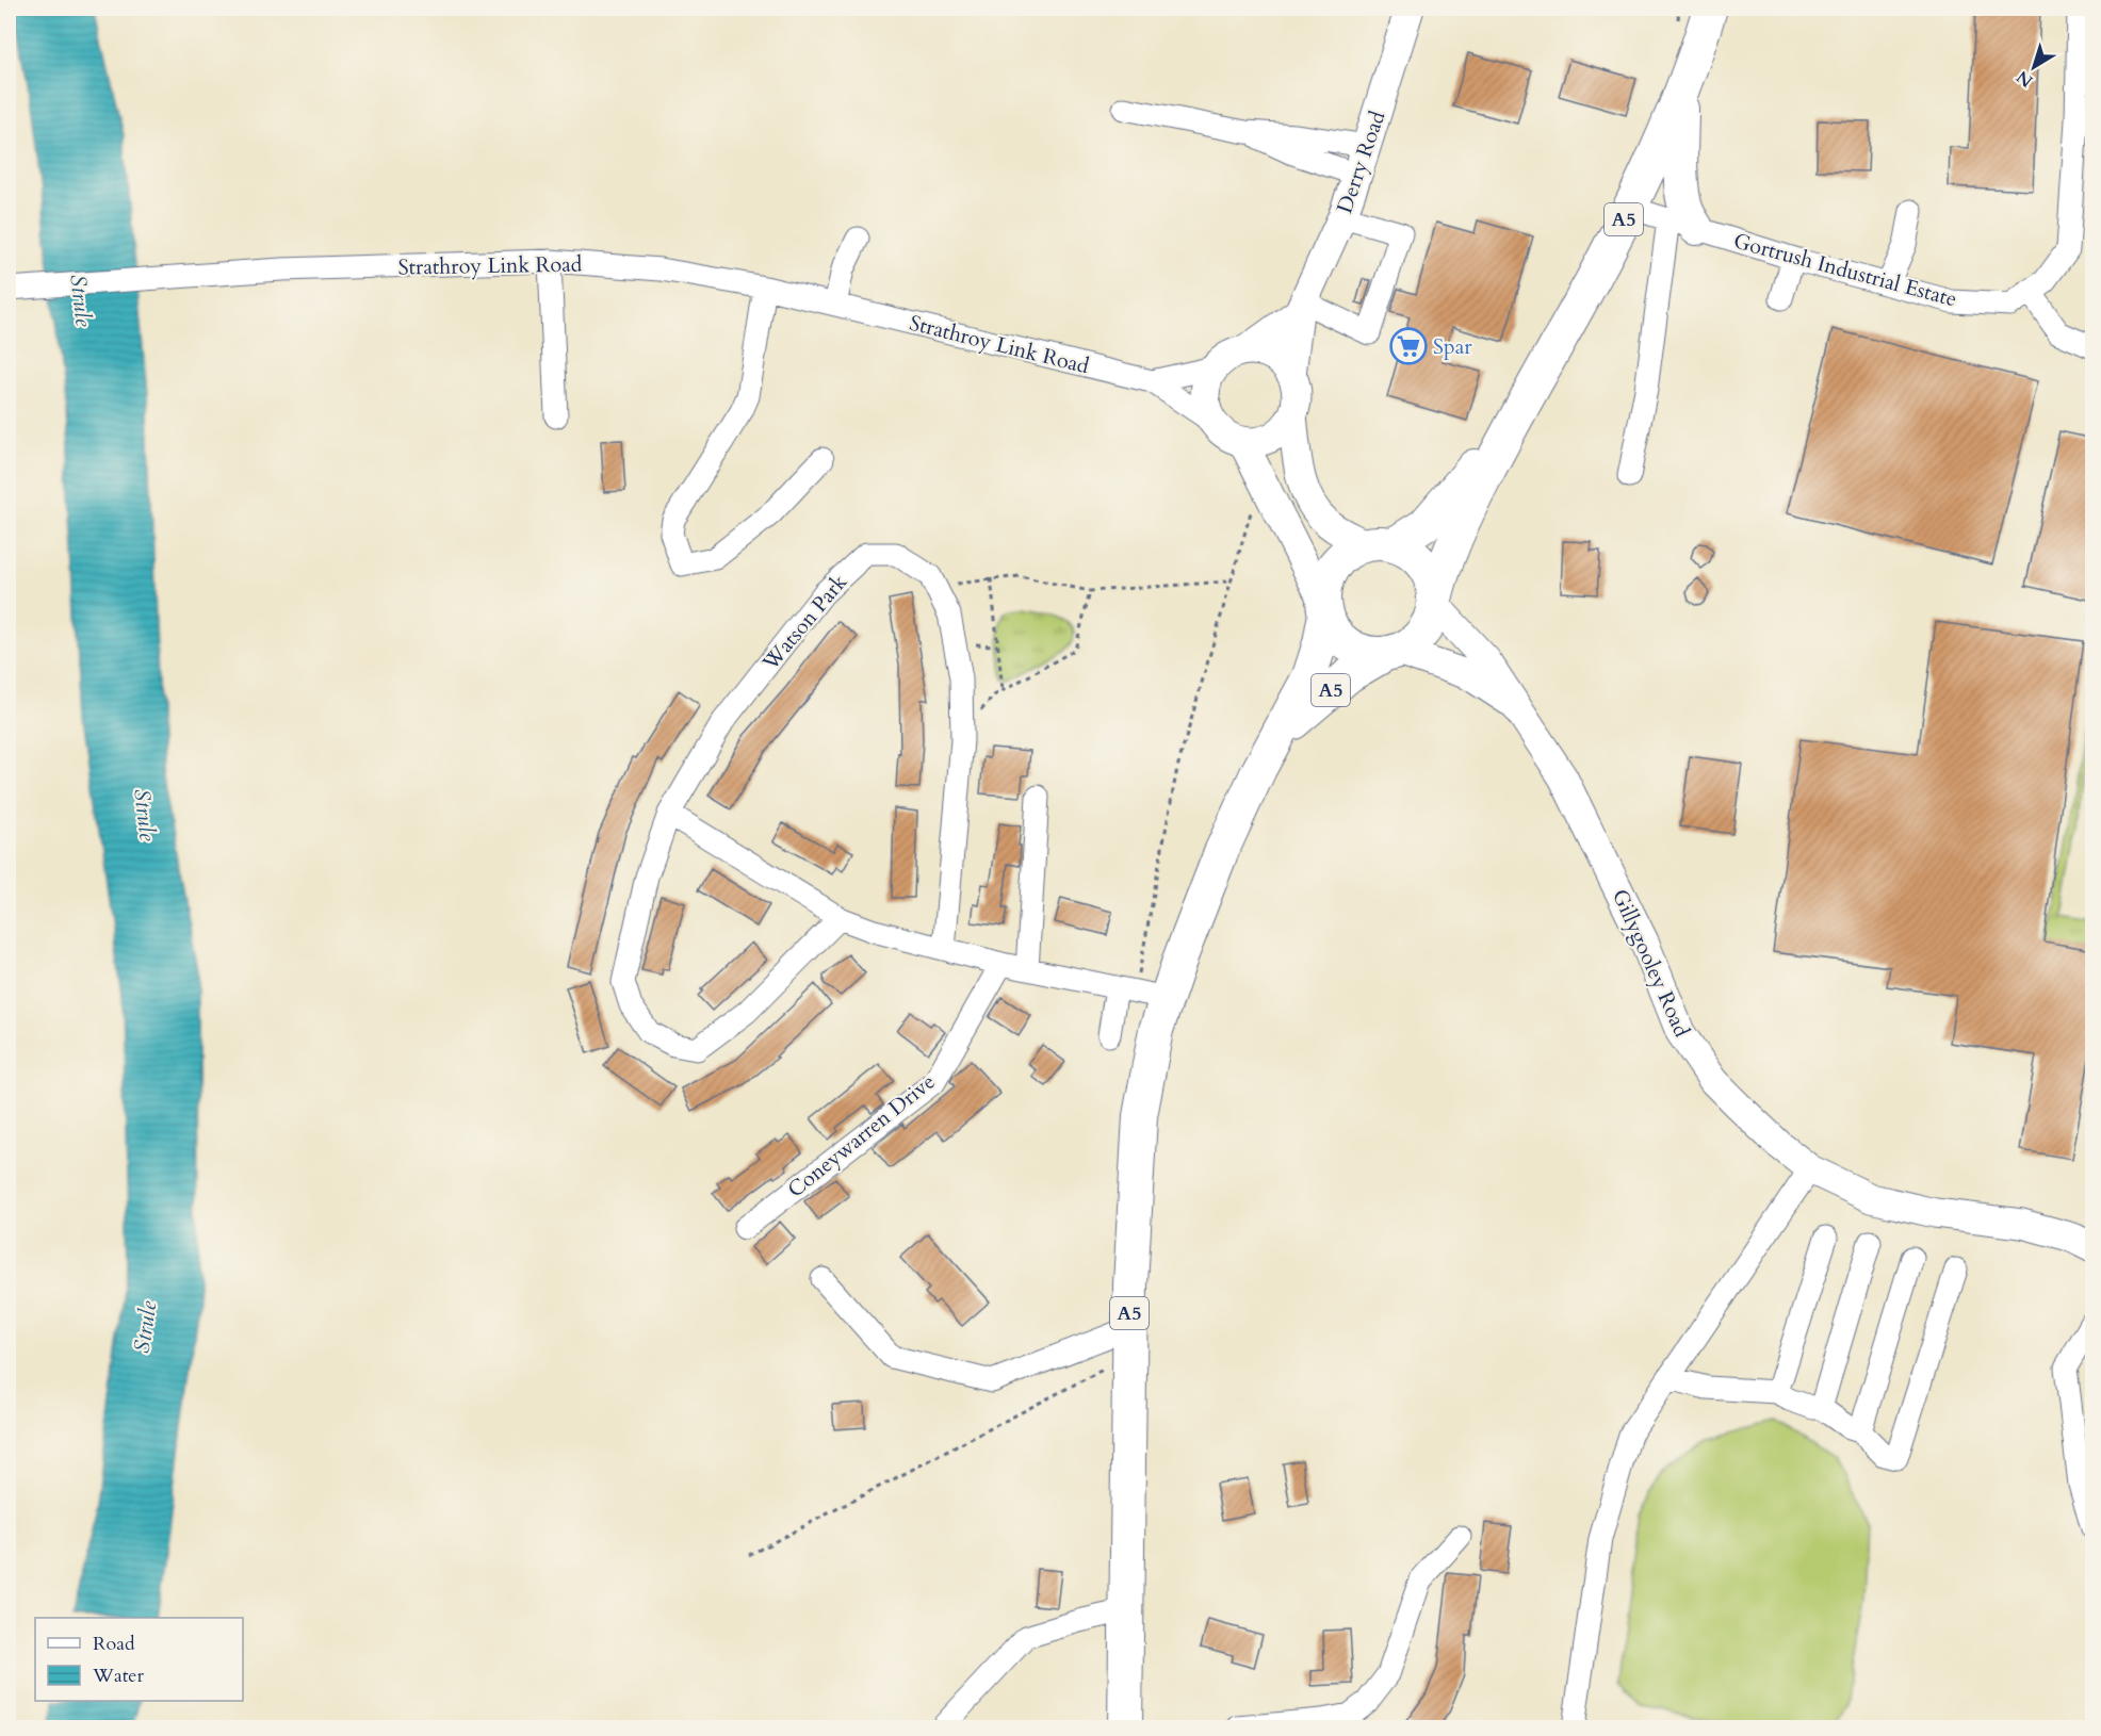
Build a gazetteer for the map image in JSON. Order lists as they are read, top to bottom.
{
  "streets": {
    "highway": ["A5"],
    "main road": ["Derry Road", "Gillygooley Road"],
    "street": [
      "Strathroy Link Road",
      "Gortrush Industrial Estate",
      "Watson Park",
      "Coneywarren Drive"
    ]
  },
  "crossings": [
    ["Derry Road", "Strathroy Link Road"],
    ["A5", "Gortrush Industrial Estate"],
    ["A5", "Gillygooley Road"]
  ],
  "water": ["Strule"],
  "places": {
    "supermarket": ["Spar"]
  },
  "legend": ["Road", "Water"],
  "north": "bottom left"
}
